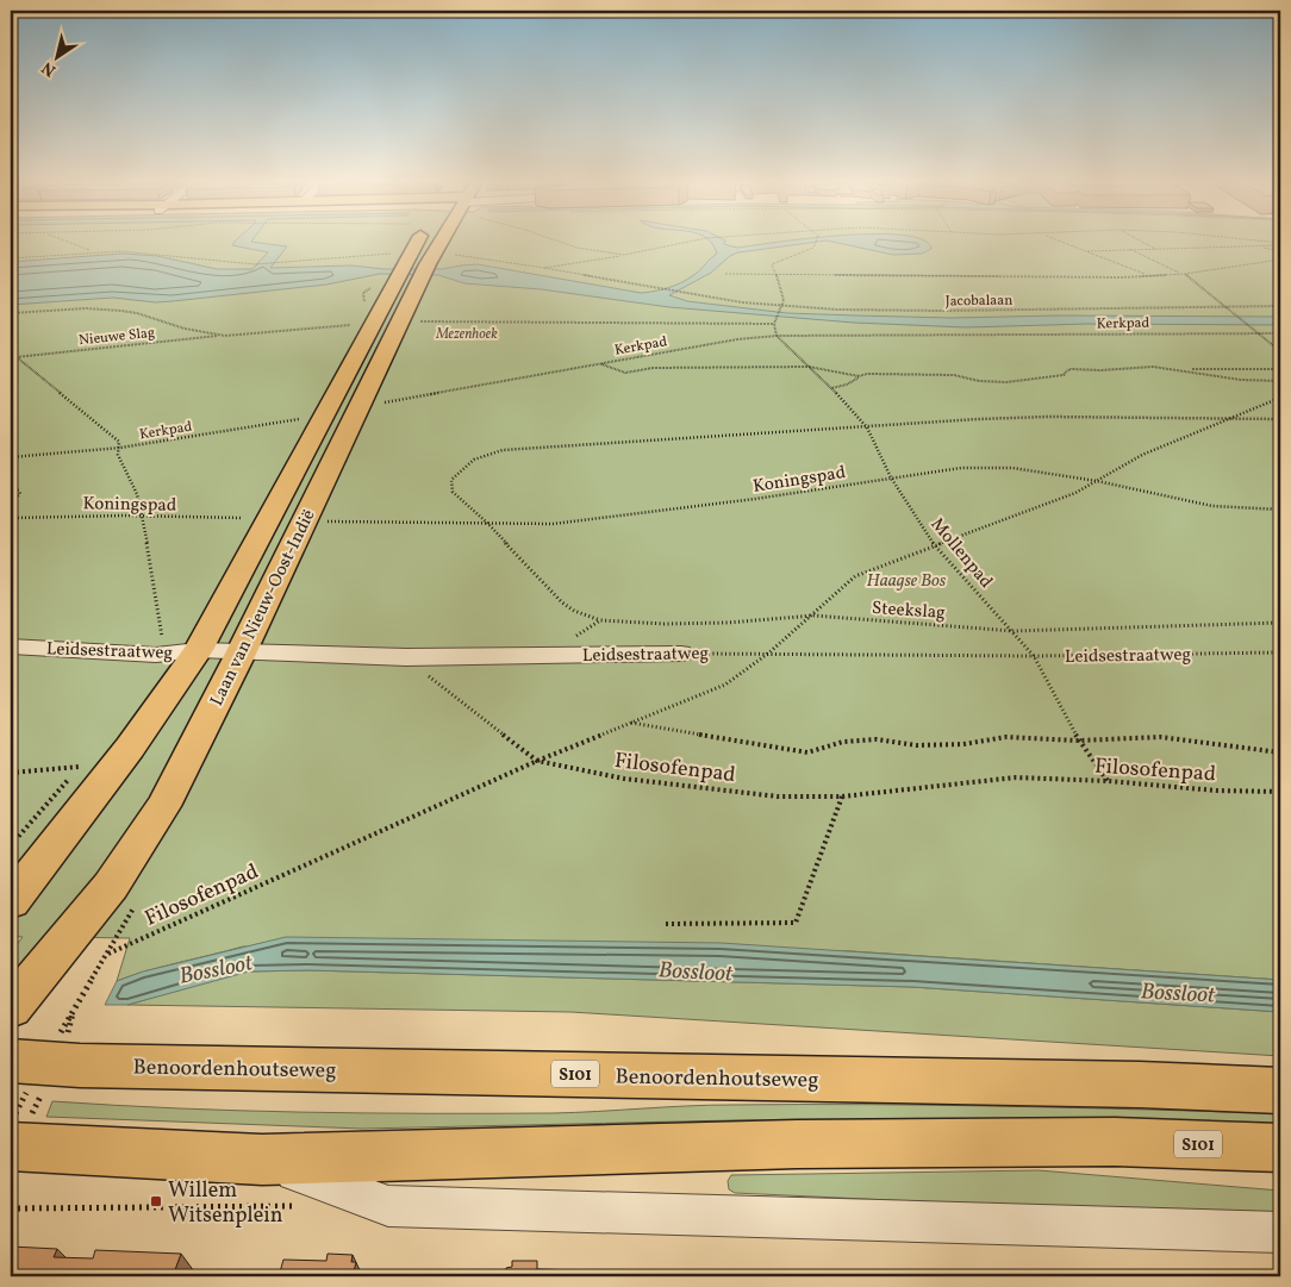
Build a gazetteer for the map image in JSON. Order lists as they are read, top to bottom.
{
  "streets": {
    "main road": ["Laan van Nieuw-Oost-Indië", "Benoordenhoutseweg", "S101"],
    "street": ["Leidsestraatweg"],
    "path": [
      "Jacobalaan",
      "Kerkpad",
      "Nieuwe Slag",
      "Koningspad",
      "Mollenpad",
      "Steekslag",
      "Filosofenpad"
    ]
  },
  "crossings": [
    ["Kerkpad", "Mollenpad"],
    ["Kerkpad", "Laan van Nieuw-Oost-Indië"],
    ["Koningspad", "Mollenpad"],
    ["Koningspad", "Steekslag"],
    ["Mollenpad", "Steekslag"],
    ["Mollenpad", "Leidsestraatweg"],
    ["Mollenpad", "Filosofenpad"],
    ["Laan van Nieuw-Oost-Indië", "Leidsestraatweg"]
  ],
  "water": ["Bossloot"],
  "parks": ["Mezenhoek", "Haagse Bos"],
  "places": {
    "transit": ["Willem Witsenplein"]
  },
  "north": "bottom left"
}
